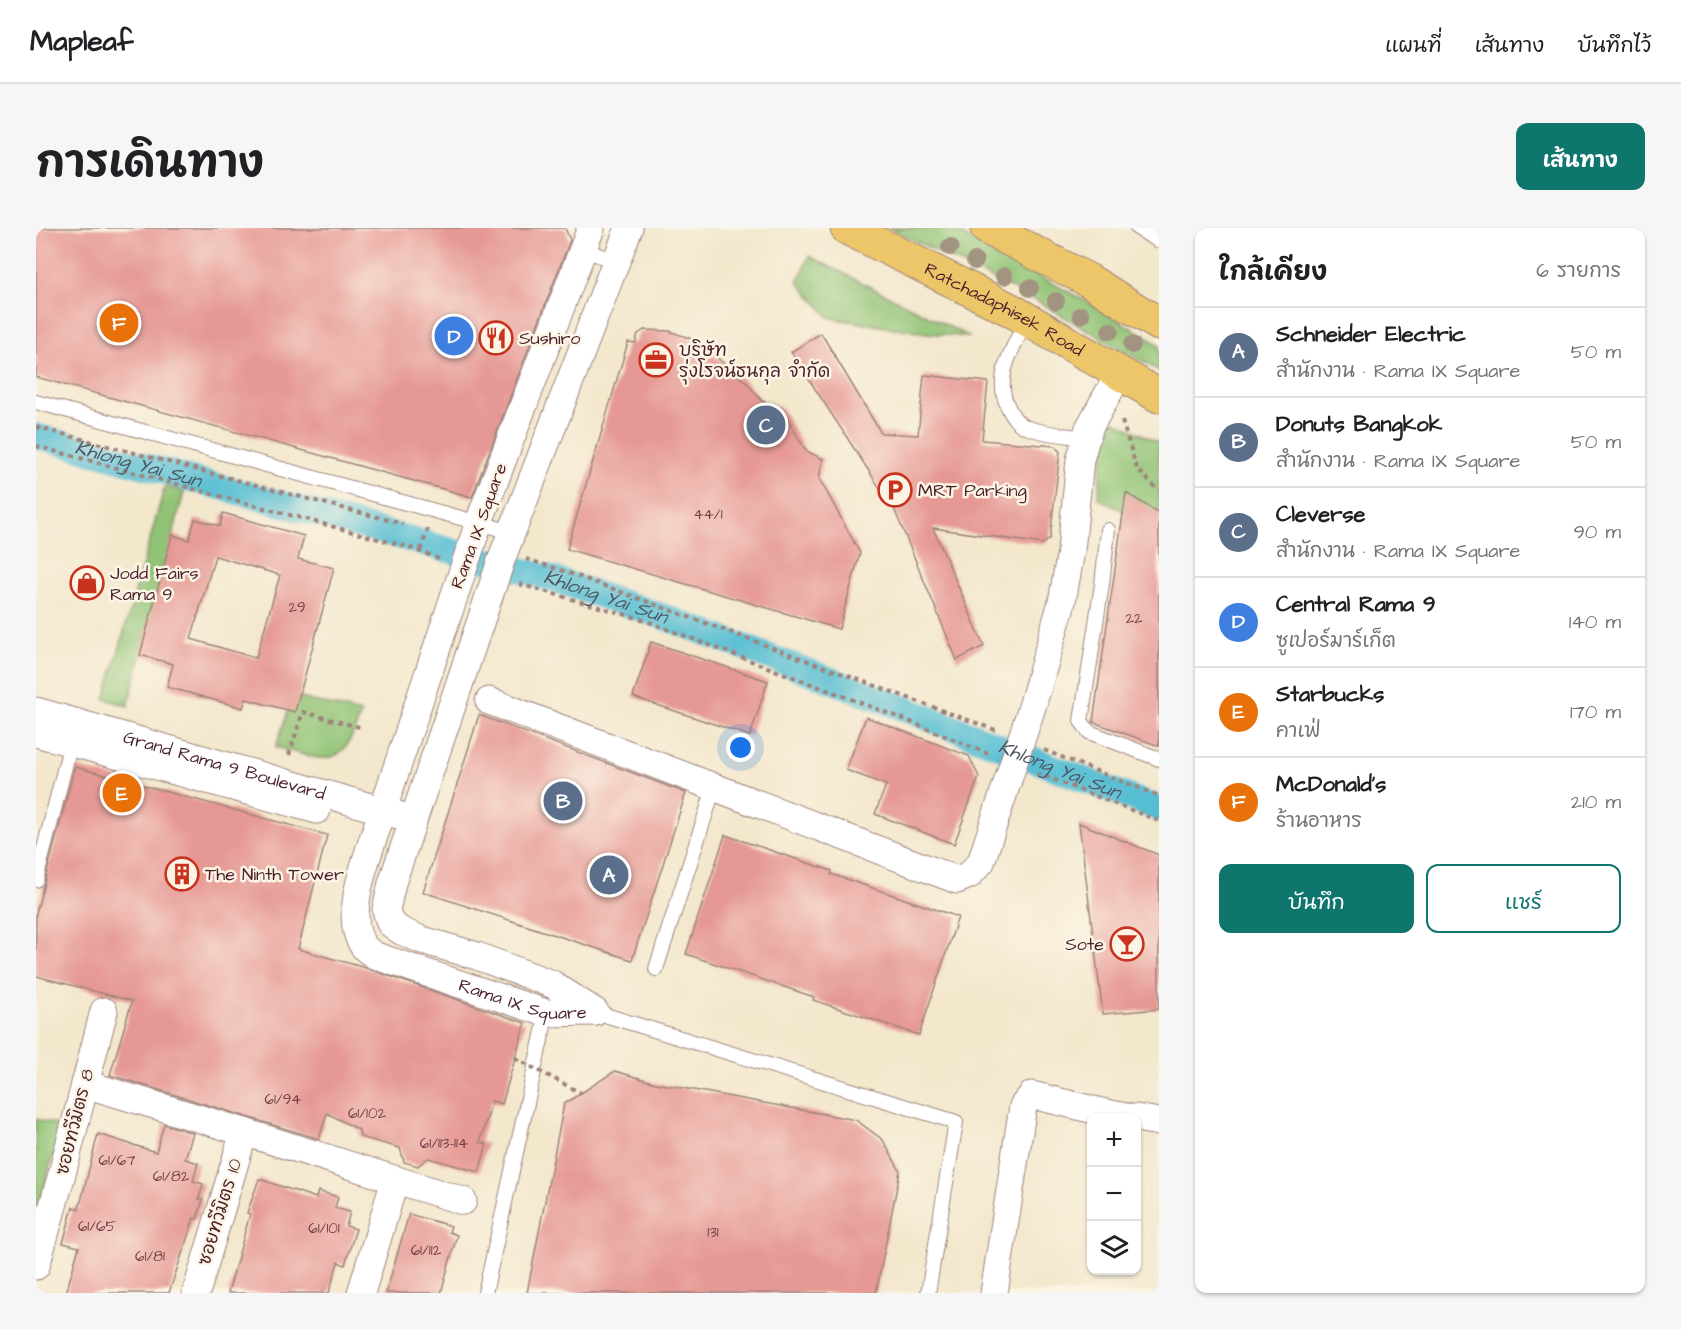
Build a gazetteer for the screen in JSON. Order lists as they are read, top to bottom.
{
  "streets": {
    "main road": ["Ratchadaphisek Road"],
    "street": [
      "Rama IX Square",
      "Grand Rama 9 Boulevard",
      "ซอยทวีมิตร 8",
      "ซอยทวีมิตร 10"
    ]
  },
  "crossings": [
    ["Rama IX Square", "Grand Rama 9 Boulevard"]
  ],
  "water": ["Khlong Yai Sun"],
  "places": {
    "restaurant": ["Sushiro"],
    "office": ["บริษัท รุ่งโรจน์ธนกุล จำกัด"],
    "parking": ["MRT Parking"],
    "shop": ["Jodd Fairs Rama 9"],
    "building": ["The Ninth Tower"],
    "bar": ["Sote"]
  },
  "house_numbers": [
    "44/1",
    "29",
    "22",
    "61/94",
    "61/102",
    "61/113-114",
    "61/67",
    "61/82",
    "61/65",
    "61/101",
    "131",
    "61/112",
    "61/81"
  ],
  "page": {
    "header": "Mapleaf",
    "nav": ["แผนที่", "เส้นทาง", "บันทึกไว้"],
    "title": "การเดินทาง",
    "buttons": [
      "เส้นทาง",
      ["บันทึก", "แชร์"]
    ],
    "heading": ["ใกล้เคียง", "6 รายการ"],
    "pins": [
      "F",
      "D",
      "C",
      "E",
      "B",
      "A"
    ],
    "list": [
      {
        "mark": "A",
        "name": "Schneider Electric",
        "note": "สำนักงาน · Rama IX Square",
        "value": "50 m"
      },
      {
        "mark": "B",
        "name": "Donuts Bangkok",
        "note": "สำนักงาน · Rama IX Square",
        "value": "50 m"
      },
      {
        "mark": "C",
        "name": "Cleverse",
        "note": "สำนักงาน · Rama IX Square",
        "value": "90 m"
      },
      {
        "mark": "D",
        "name": "Central Rama 9",
        "note": "ซูเปอร์มาร์เก็ต",
        "value": "140 m"
      },
      {
        "mark": "E",
        "name": "Starbucks",
        "note": "คาเฟ่",
        "value": "170 m"
      },
      {
        "mark": "F",
        "name": "McDonald's",
        "note": "ร้านอาหาร",
        "value": "210 m"
      }
    ],
    "map_buttons": ["+", "−"]
  }
}
